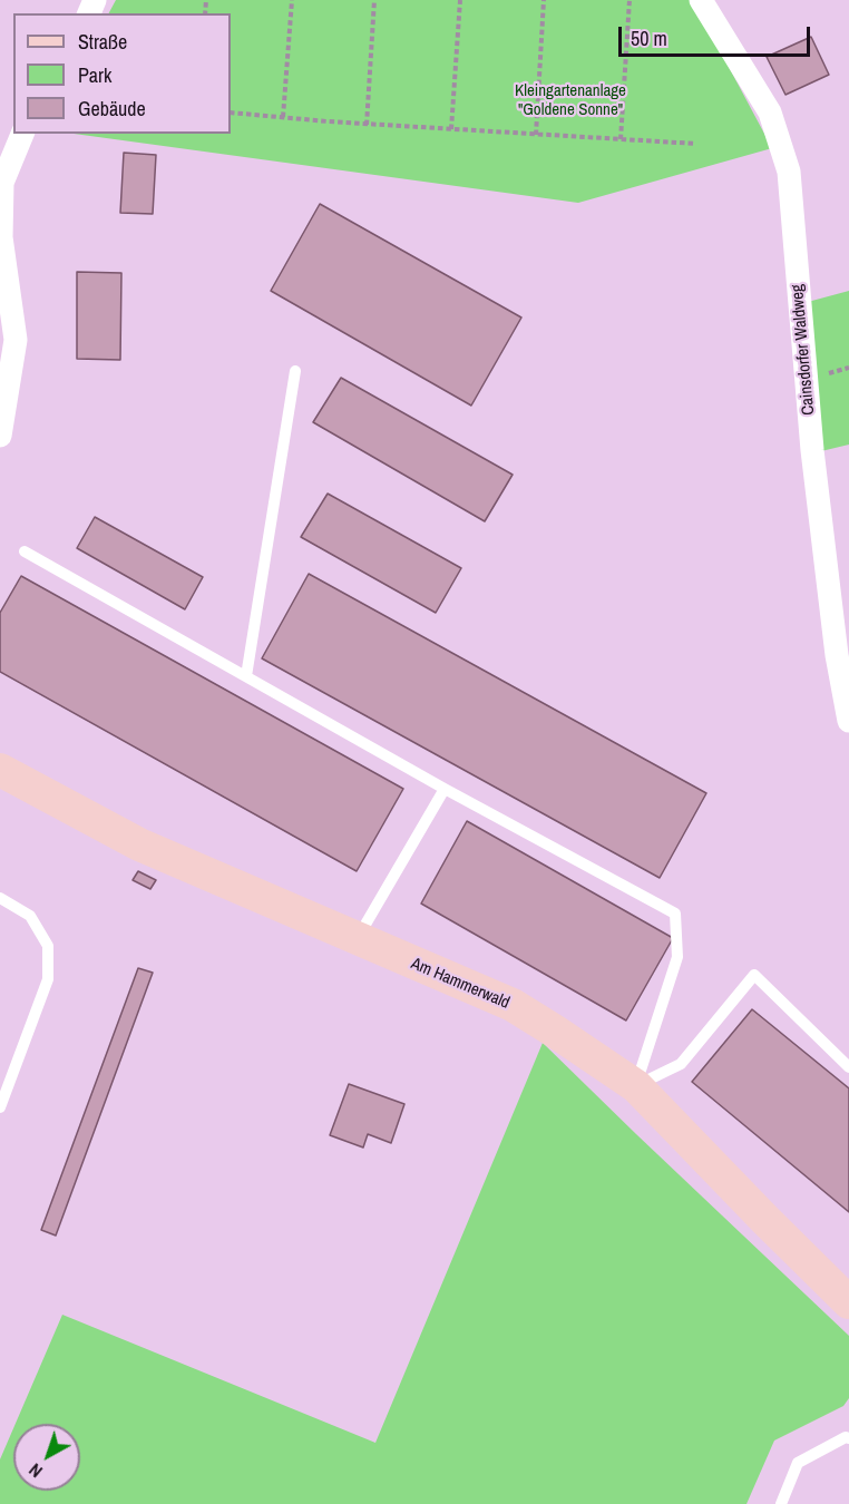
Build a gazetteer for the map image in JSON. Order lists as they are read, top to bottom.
{
  "streets": {
    "main road": ["Am Hammerwald"],
    "street": ["Cainsdorfer Waldweg"]
  },
  "parks": ["Kleingartenanlage \"Goldene Sonne\""],
  "legend": ["Straße", "Park", "Gebäude"],
  "scale_bar": "50 m",
  "north": "bottom left"
}
